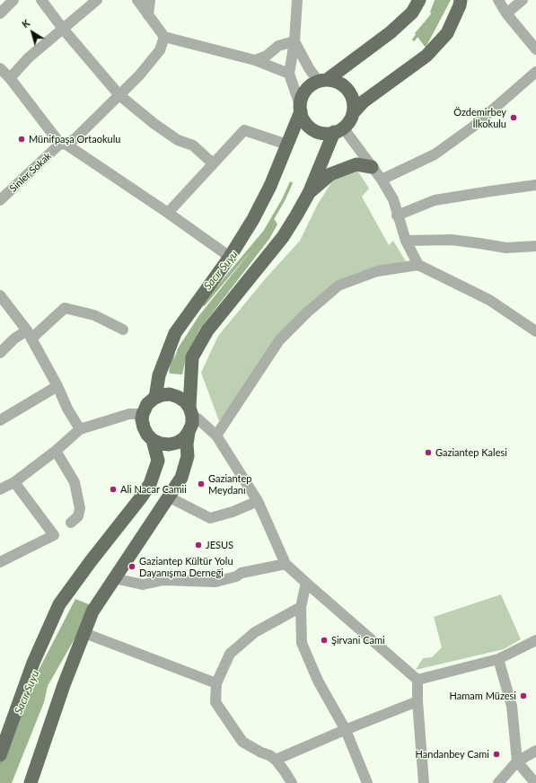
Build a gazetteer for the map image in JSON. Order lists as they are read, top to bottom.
{
  "streets": {
    "street": ["Sinler Sokak"]
  },
  "water": ["Sacır Suyu"],
  "places": [
    "Özdemirbey İlkokulu",
    "Münifpaşa Ortaokulu",
    "Gaziantep Kalesi",
    "Gaziantep Meydanı",
    "Ali Nacar Camii",
    "JESUS",
    "Gaziantep Kültür Yolu Dayanışma Derneği",
    "Şirvani Cami",
    "Hamam Müzesi",
    "Handanbey Cami"
  ],
  "north": "top left"
}
